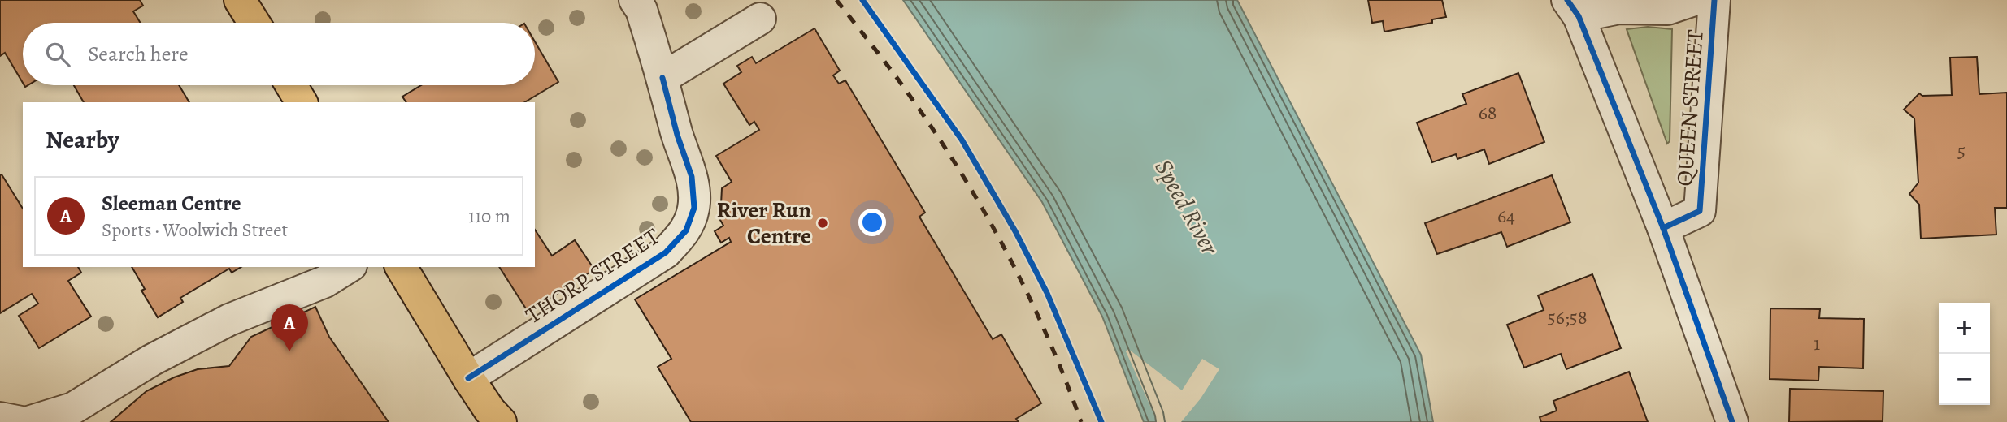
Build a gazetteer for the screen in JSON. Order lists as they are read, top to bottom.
{
  "streets": {
    "street": ["QUEEN STREET", "THORP STREET"]
  },
  "water": ["Speed River"],
  "places": ["River Run Centre"],
  "house_numbers": [
    "68",
    "5",
    "64",
    "56;58",
    "1"
  ],
  "page": {
    "search": "Search here",
    "heading": "Nearby",
    "list": [
      {
        "mark": "A",
        "name": "Sleeman Centre",
        "note": "Sports · Woolwich Street",
        "value": "110 m"
      }
    ],
    "map_buttons": ["+", "−"],
    "pins": "A"
  }
}
